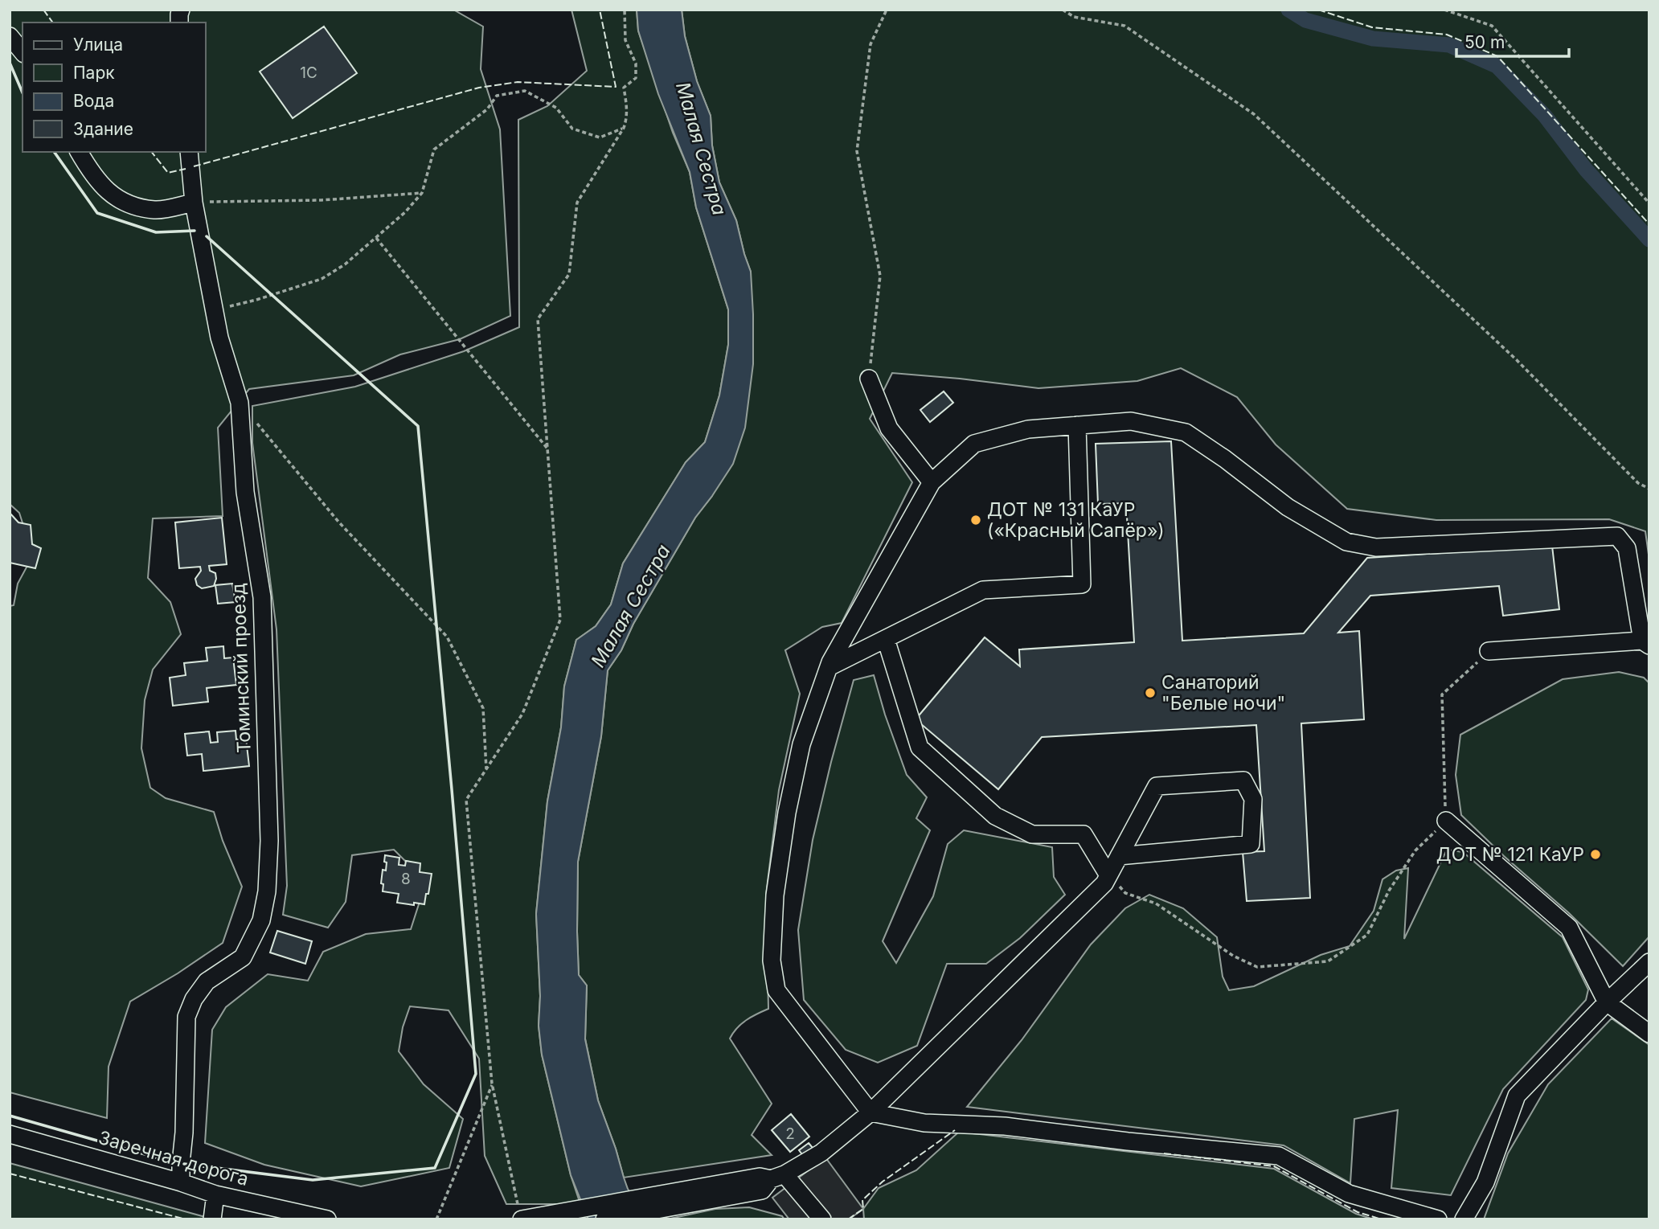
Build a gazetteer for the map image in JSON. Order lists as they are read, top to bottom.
{
  "streets": {
    "street": ["Томинский проезд", "Заречная дорога"]
  },
  "crossings": [
    ["Томинский проезд", "Заречная дорога"]
  ],
  "water": ["Малая Сестра"],
  "places": ["ДОТ № 131 КаУР («Красный Сапёр»)", "Санаторий \"Белые ночи\"", "ДОТ № 121 КаУР"],
  "house_numbers": ["1С", "8", "2"],
  "legend": [
    "Улица",
    "Парк",
    "Вода",
    "Здание"
  ],
  "scale_bar": "50 m"
}
